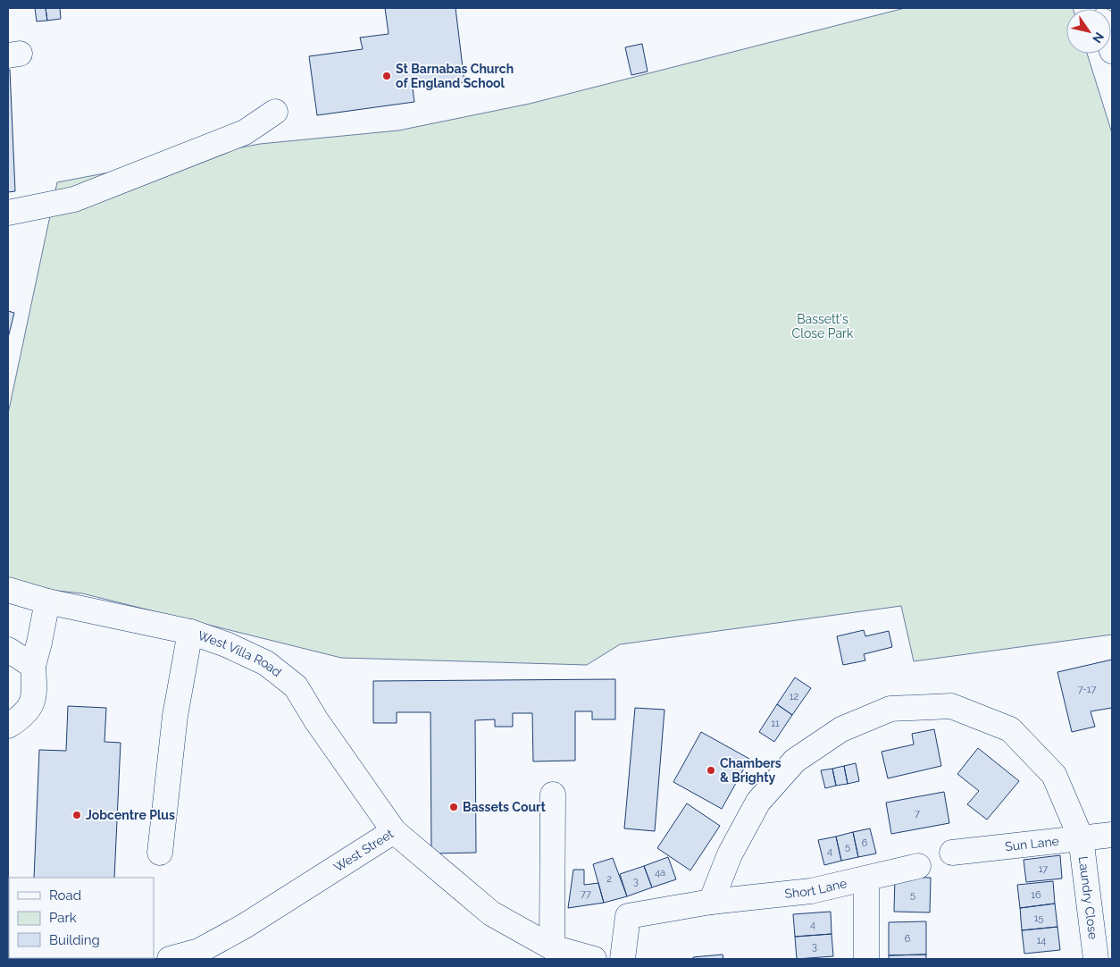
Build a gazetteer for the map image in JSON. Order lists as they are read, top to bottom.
{
  "streets": {
    "street": [
      "West Villa Road",
      "Sun Lane",
      "West Street",
      "Short Lane",
      "Laundry Close"
    ]
  },
  "crossings": [
    ["West Villa Road", "West Street"],
    ["Sun Lane", "Laundry Close"],
    ["Short Lane", "Laundry Close"]
  ],
  "parks": ["Bassett's Close Park"],
  "places": [
    "St Barnabas Church of England School",
    "Chambers & Brighty",
    "Bassets Court",
    "Jobcentre Plus"
  ],
  "house_numbers": [
    "7-17",
    "12",
    "11",
    "7",
    "6",
    "5",
    "4",
    "17",
    "4a",
    "2",
    "3",
    "77",
    "5",
    "16",
    "15",
    "4",
    "6",
    "14",
    "3"
  ],
  "legend": ["Road", "Park", "Building"],
  "north": "bottom right"
}
